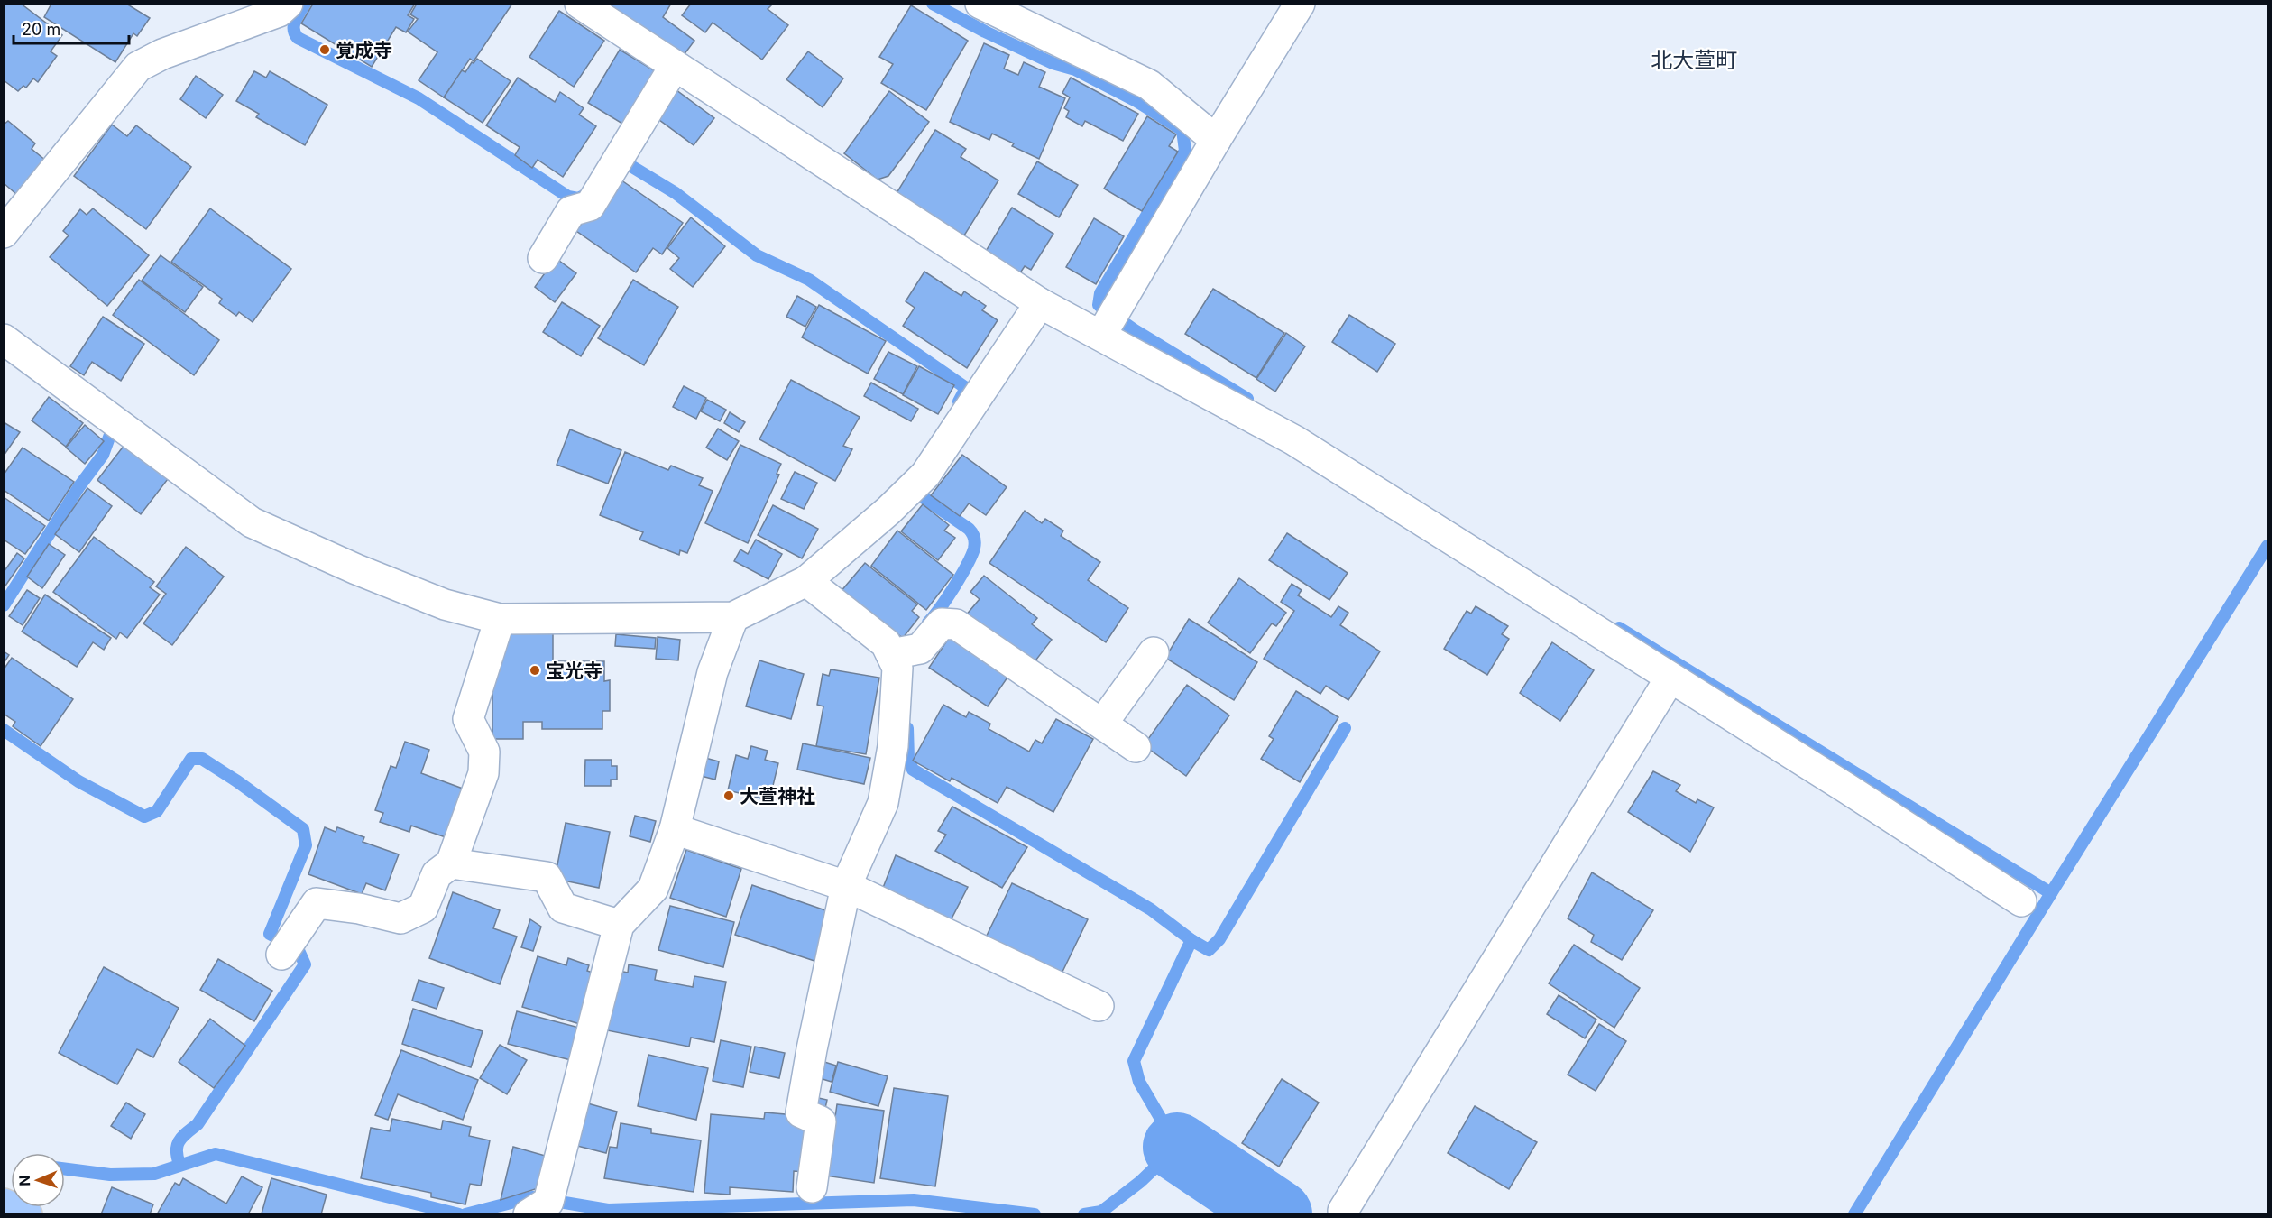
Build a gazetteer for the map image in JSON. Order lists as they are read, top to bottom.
{
  "districts": ["北大萱町"],
  "places": ["覚成寺", "宝光寺", "大萱神社"],
  "scale_bar": "20 m",
  "north": "left"
}
